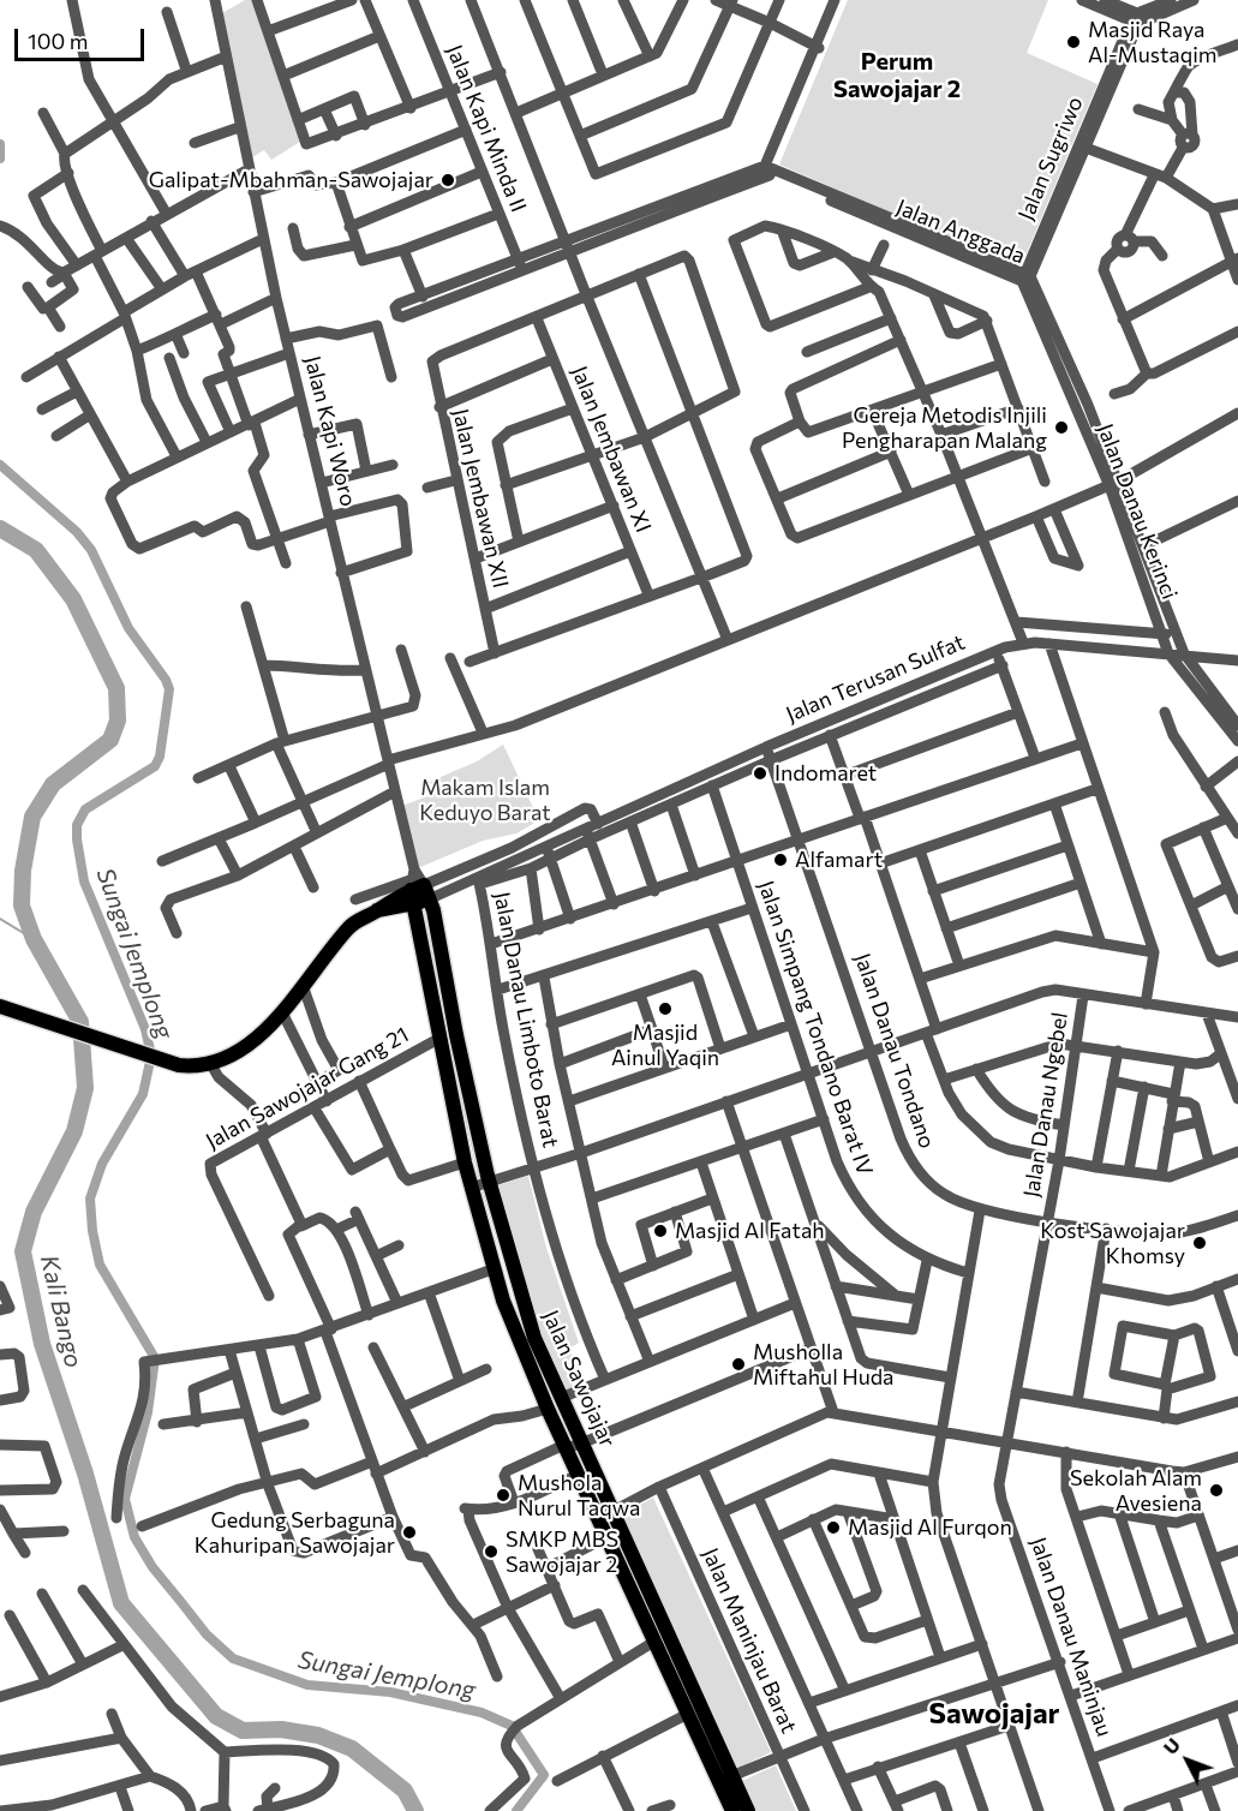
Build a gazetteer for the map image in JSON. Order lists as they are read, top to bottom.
{
  "streets": {
    "main road": ["Jalan Sawojajar"],
    "street": [
      "Jalan Kapi Minda II",
      "Jalan Sugriwo",
      "Jalan Anggada",
      "Jalan Kapi Woro",
      "Jalan Jembawan XI",
      "Jalan Jembawan XII",
      "Jalan Danau Kerinci",
      "Jalan Terusan Sulfat",
      "Jalan Danau Limboto Barat",
      "Jalan Simpang Tondano Barat IV",
      "Jalan Danau Tondano",
      "Jalan Sawojajar Gang 21",
      "Jalan Danau Ngebel",
      "Jalan Danau Maninjau",
      "Jalan Maninjau Barat"
    ]
  },
  "crossings": [
    ["Jalan Sugriwo", "Jalan Anggada"],
    ["Jalan Sugriwo", "Jalan Danau Kerinci"],
    ["Jalan Anggada", "Jalan Danau Kerinci"],
    ["Jalan Kapi Woro", "Jalan Sawojajar"],
    ["Jalan Jembawan XI", "Jalan Jembawan XII"],
    ["Jalan Danau Kerinci", "Jalan Terusan Sulfat"],
    ["Jalan Terusan Sulfat", "Jalan Simpang Tondano Barat IV"],
    ["Jalan Terusan Sulfat", "Jalan Danau Tondano"],
    ["Jalan Danau Limboto Barat", "Jalan Simpang Tondano Barat IV"],
    ["Jalan Danau Limboto Barat", "Jalan Danau Tondano"],
    ["Jalan Danau Limboto Barat", "Jalan Danau Ngebel"],
    ["Jalan Danau Limboto Barat", "Jalan Sawojajar"],
    ["Jalan Danau Tondano", "Jalan Danau Ngebel"],
    ["Jalan Danau Tondano", "Jalan Danau Maninjau"],
    ["Jalan Sawojajar Gang 21", "Jalan Sawojajar"],
    ["Jalan Danau Ngebel", "Jalan Danau Maninjau"]
  ],
  "districts": ["Perum Sawojajar 2", "Sawojajar"],
  "water": ["Sungai Jemplong", "Kali Bango"],
  "parks": ["Makam Islam Keduyo Barat"],
  "places": [
    "Masjid Raya Al-Mustaqim",
    "Galipat-Mbahman-Sawojajar",
    "Gereja Metodis Injili Pengharapan Malang",
    "Indomaret",
    "Alfamart",
    "Masjid Ainul Yaqin",
    "Masjid Al Fatah",
    "Kost Sawojajar Khomsy",
    "Musholla Miftahul Huda",
    "Sekolah Alam Avesiena",
    "Mushola Nurul Taqwa",
    "Masjid Al Furqon",
    "Gedung Serbaguna Kahuripan Sawojajar",
    "SMKP MBS Sawojajar 2"
  ],
  "scale_bar": "100 m",
  "north": "top left"
}
